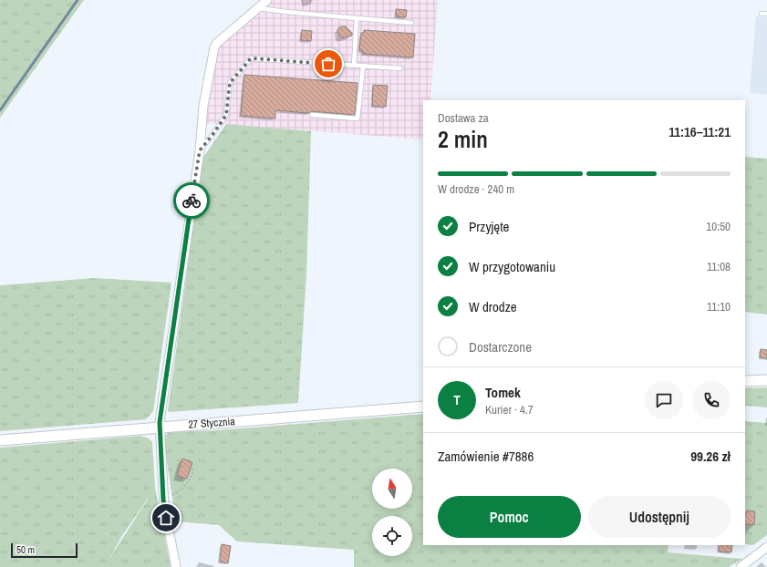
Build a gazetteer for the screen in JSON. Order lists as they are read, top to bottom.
{
  "streets": {
    "street": ["27 Stycznia"]
  },
  "scale_bar": "50 m",
  "north": "top",
  "page": {
    "heading": ["2 min", "Dostawa za", "11:16–11:21"],
    "panel": [
      "Tomek",
      "Kurier · 4.7",
      "Zamówienie #7886",
      "99.26 zł"
    ],
    "bar": "W drodze · 240 m",
    "list": [
      ["Przyjęte", "10:50"],
      ["W przygotowaniu", "11:08"],
      ["W drodze", "11:10"],
      "Dostarczone"
    ],
    "round": "T",
    "buttons": ["Pomoc", "Udostępnij"],
    "scale": "50 m"
  }
}
